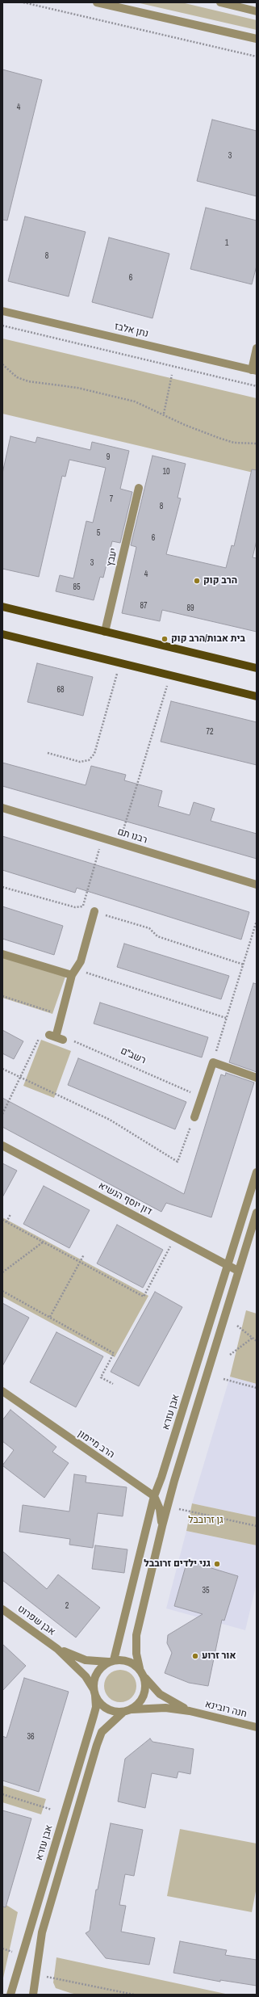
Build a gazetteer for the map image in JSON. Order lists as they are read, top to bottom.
{
  "streets": {
    "street": [
      "נתן אלבז",
      "יעבץ",
      "רבנו תם",
      "דון יוסף הנשיא",
      "אבן עזרא",
      "הרב מיימון",
      "אבן שפרוט",
      "חנה רובינא"
    ],
    "path": ["רשב\"ם"]
  },
  "crossings": [
    ["דון יוסף הנשיא", "אבן עזרא"],
    ["אבן עזרא", "הרב מיימון"],
    ["אבן עזרא", "אבן שפרוט"],
    ["אבן עזרא", "חנה רובינא"],
    ["אבן שפרוט", "חנה רובינא"]
  ],
  "parks": ["גן זרובבל"],
  "places": [
    "הרב קוק",
    "בית אבות/הרב קוק",
    "גני ילדים זרובבל",
    "אור זרוע"
  ],
  "house_numbers": [
    "4",
    "3",
    "1",
    "8",
    "6",
    "9",
    "10",
    "7",
    "8",
    "5",
    "6",
    "3",
    "4",
    "85",
    "87",
    "89",
    "68",
    "72",
    "35",
    "2",
    "36"
  ]
}
